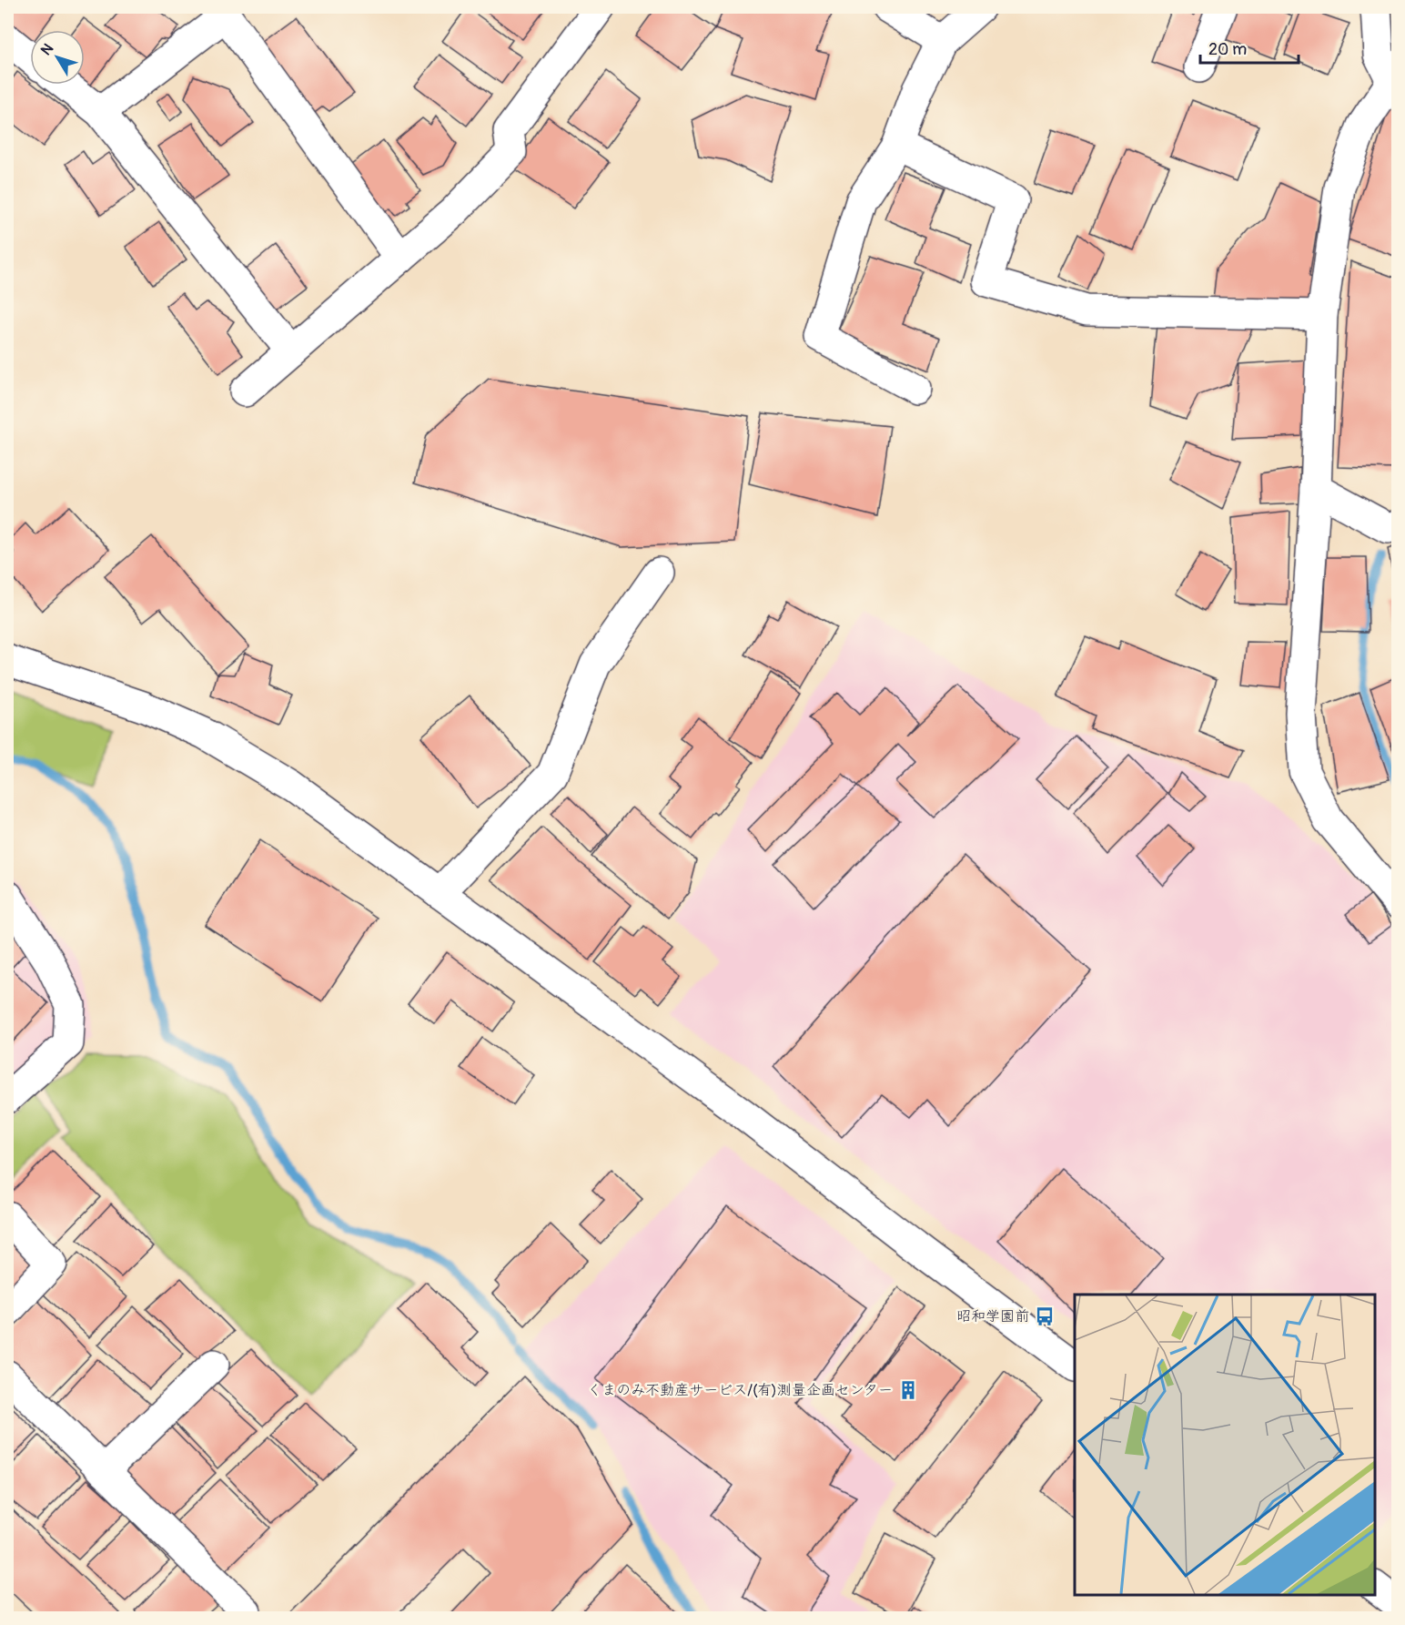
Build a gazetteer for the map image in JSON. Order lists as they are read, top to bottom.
{
  "places": {
    "bus stop": ["昭和学園前"],
    "building": ["くまのみ不動産サービス/(有)測量企画センター"]
  },
  "scale_bar": "20 m",
  "north": "top left"
}
